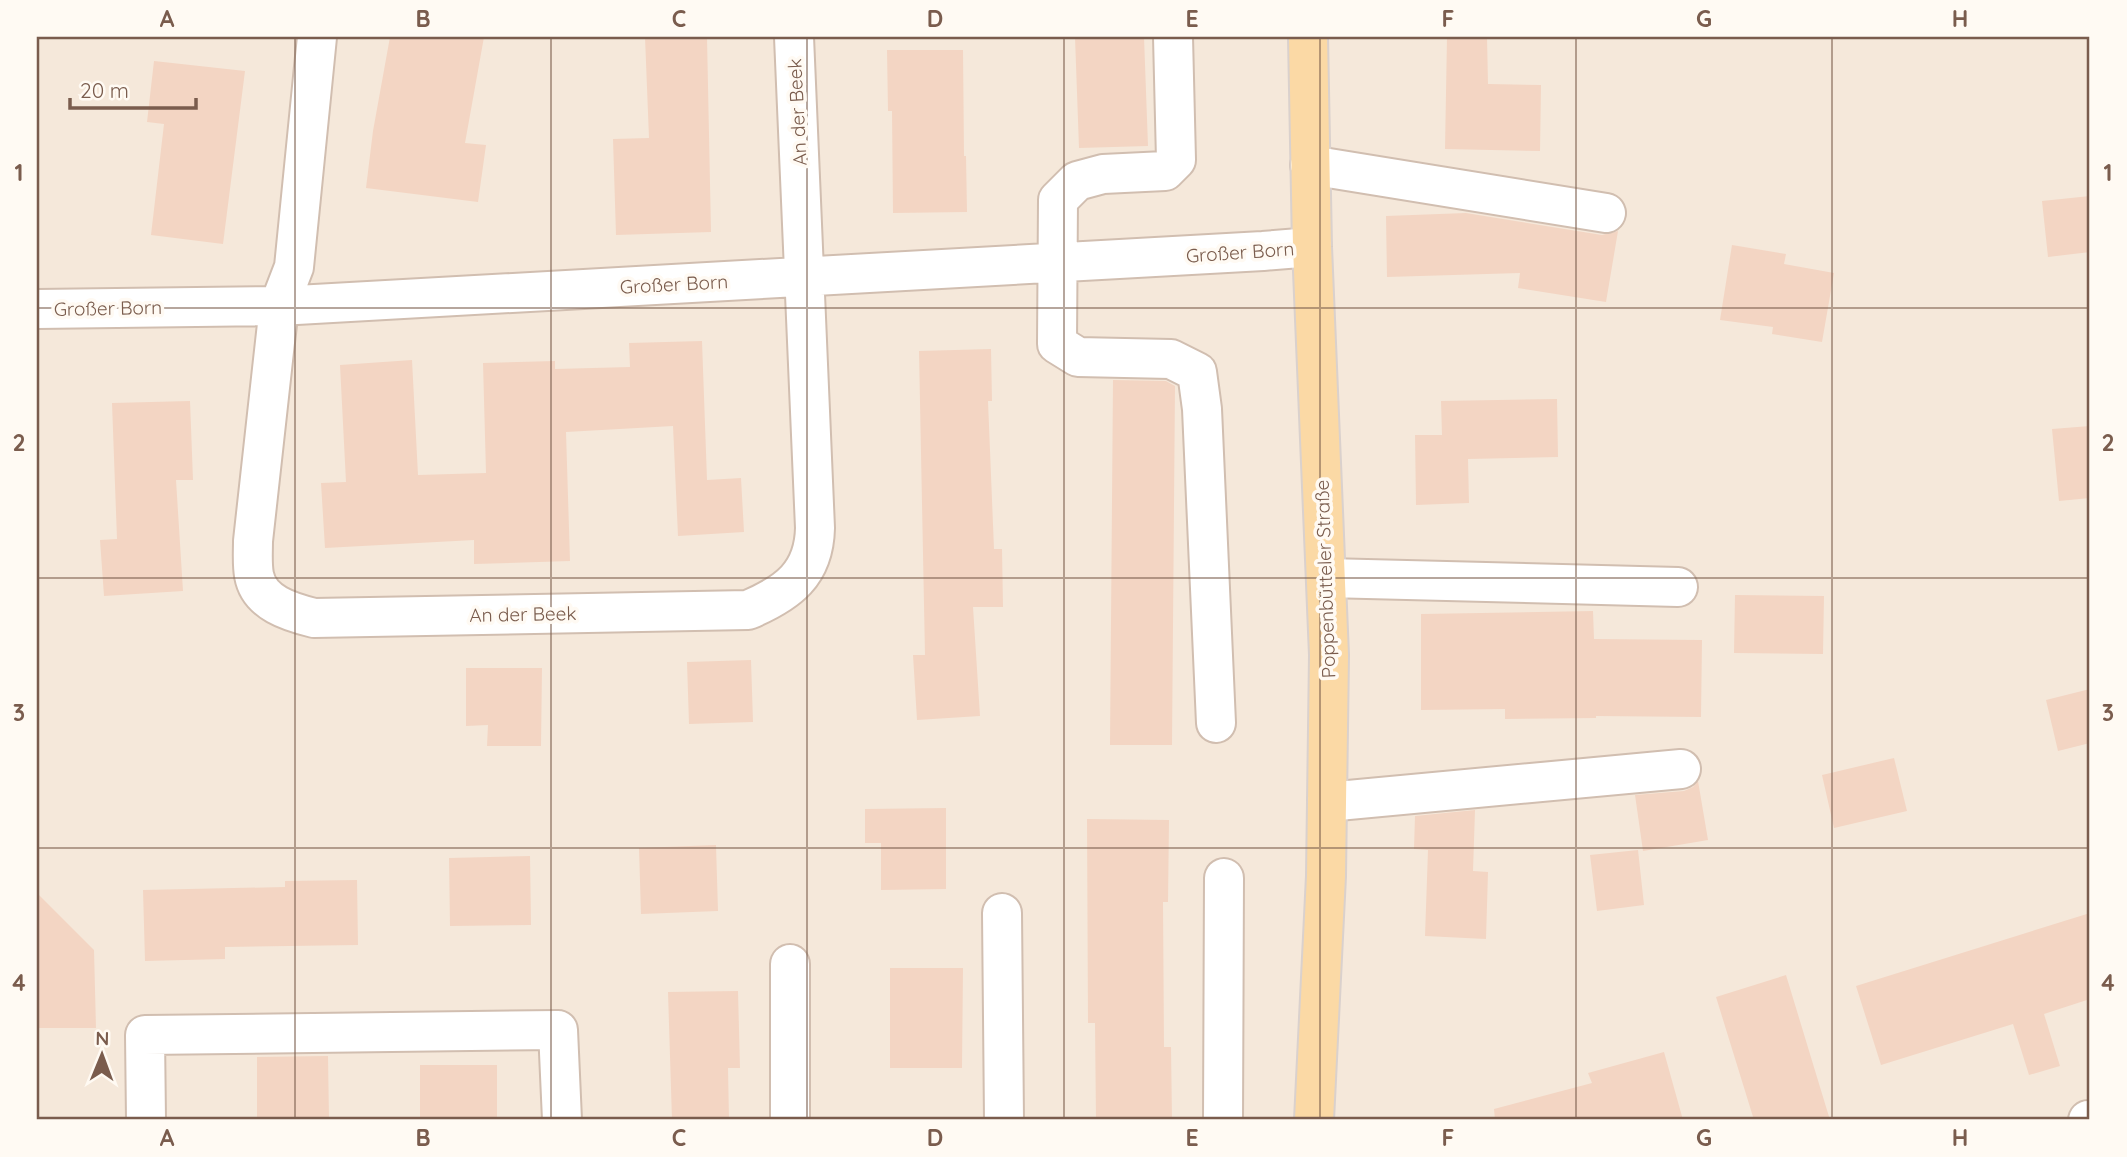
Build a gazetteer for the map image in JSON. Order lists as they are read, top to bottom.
{
  "streets": {
    "main road": ["Poppenbütteler Straße"],
    "street": ["An der Beek", "Großer Born"]
  },
  "crossings": [
    ["An der Beek", "Großer Born"],
    ["Großer Born", "Poppenbütteler Straße"]
  ],
  "scale_bar": "20 m",
  "north": "top",
  "grid": {
    "columns": [
      "A",
      "B",
      "C",
      "D",
      "E",
      "F",
      "G",
      "H"
    ],
    "rows": [
      "1",
      "2",
      "3",
      "4"
    ]
  }
}
